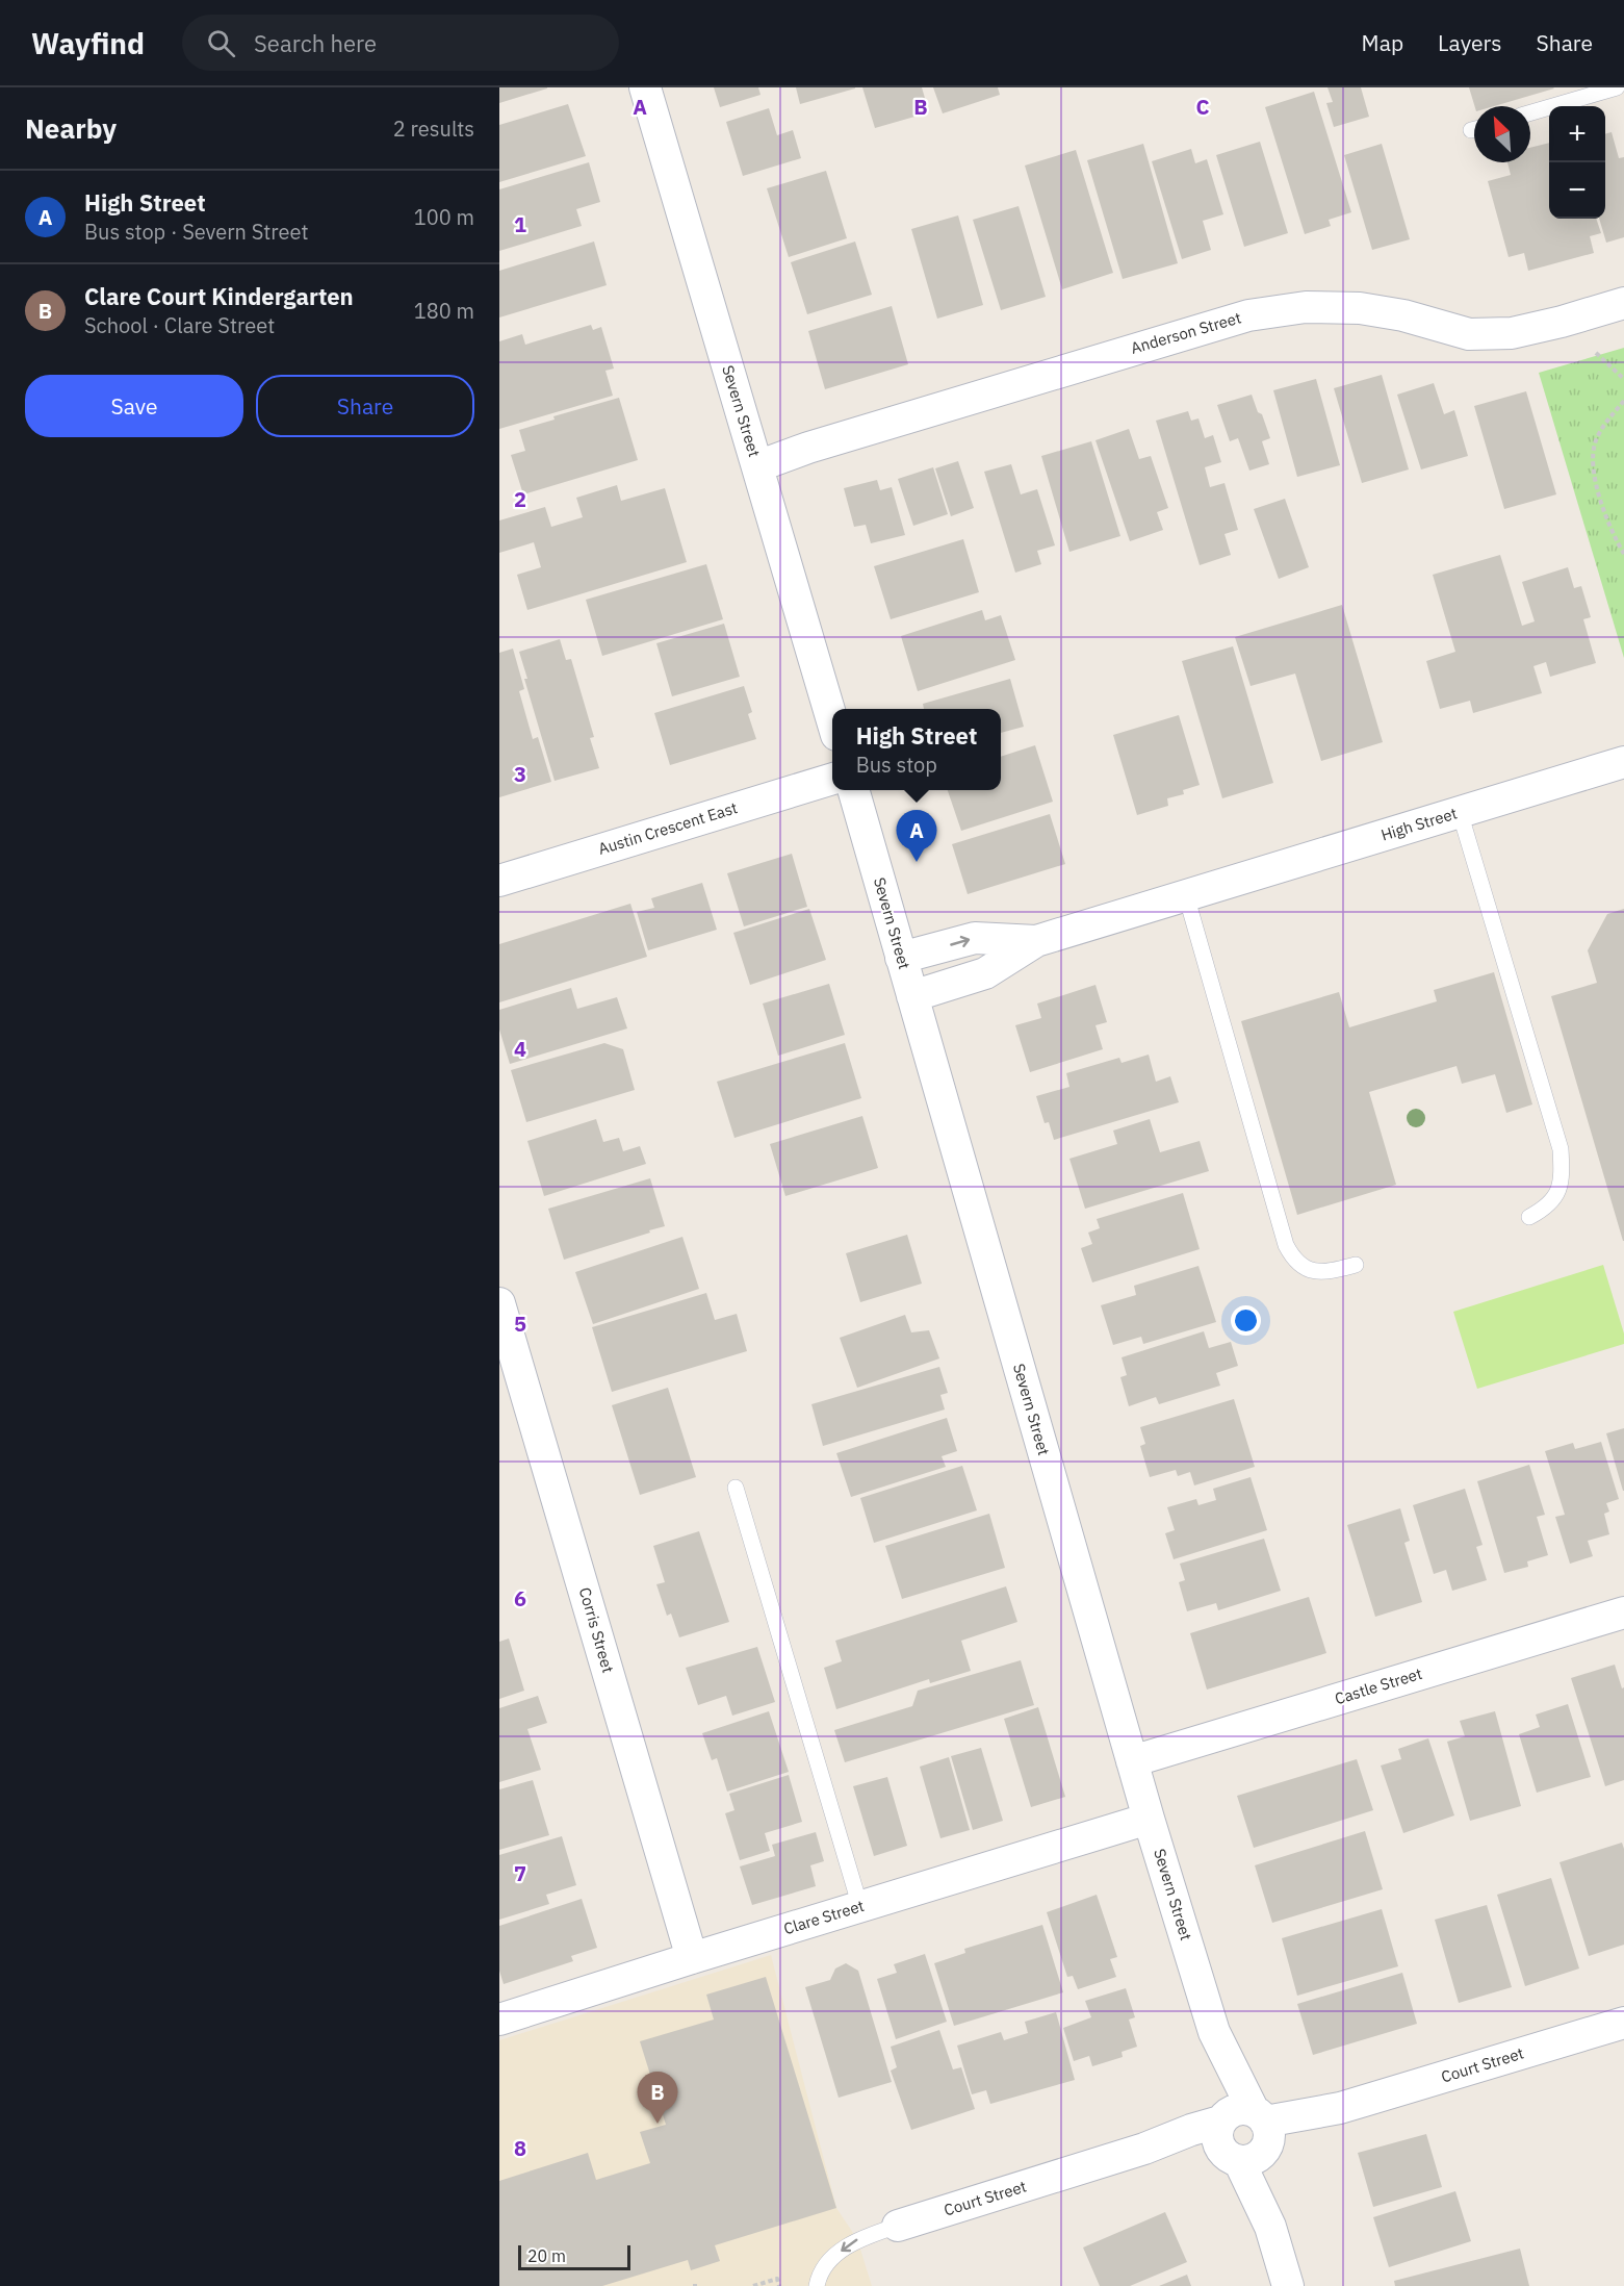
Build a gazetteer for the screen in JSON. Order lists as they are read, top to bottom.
{
  "streets": {
    "street": [
      "Anderson Street",
      "Severn Street",
      "High Street",
      "Austin Crescent East",
      "Corris Street",
      "Castle Street",
      "Clare Street",
      "Court Street"
    ]
  },
  "crossings": [
    ["Anderson Street", "Severn Street"],
    ["Severn Street", "High Street"],
    ["Severn Street", "Castle Street"],
    ["Severn Street", "Clare Street"],
    ["Severn Street", "Court Street"],
    ["Corris Street", "Clare Street"]
  ],
  "scale_bar": "20 m",
  "north": "top left",
  "page": {
    "header": "Wayfind",
    "search": "Search here",
    "nav": ["Map", "Layers", "Share"],
    "heading": ["Nearby", "2 results"],
    "map_buttons": ["+", "−"],
    "list": [
      {
        "mark": "A",
        "name": "High Street",
        "note": "Bus stop · Severn Street",
        "value": "100 m"
      },
      {
        "mark": "B",
        "name": "Clare Court Kindergarten",
        "note": "School · Clare Street",
        "value": "180 m"
      }
    ],
    "buttons": ["Save", "Share"],
    "popup": ["High Street", "Bus stop"],
    "pins": ["A", "B"],
    "scale": "20 m"
  },
  "grid": {
    "columns": ["A", "B", "C"],
    "rows": [
      "1",
      "2",
      "3",
      "4",
      "5",
      "6",
      "7",
      "8"
    ]
  }
}
